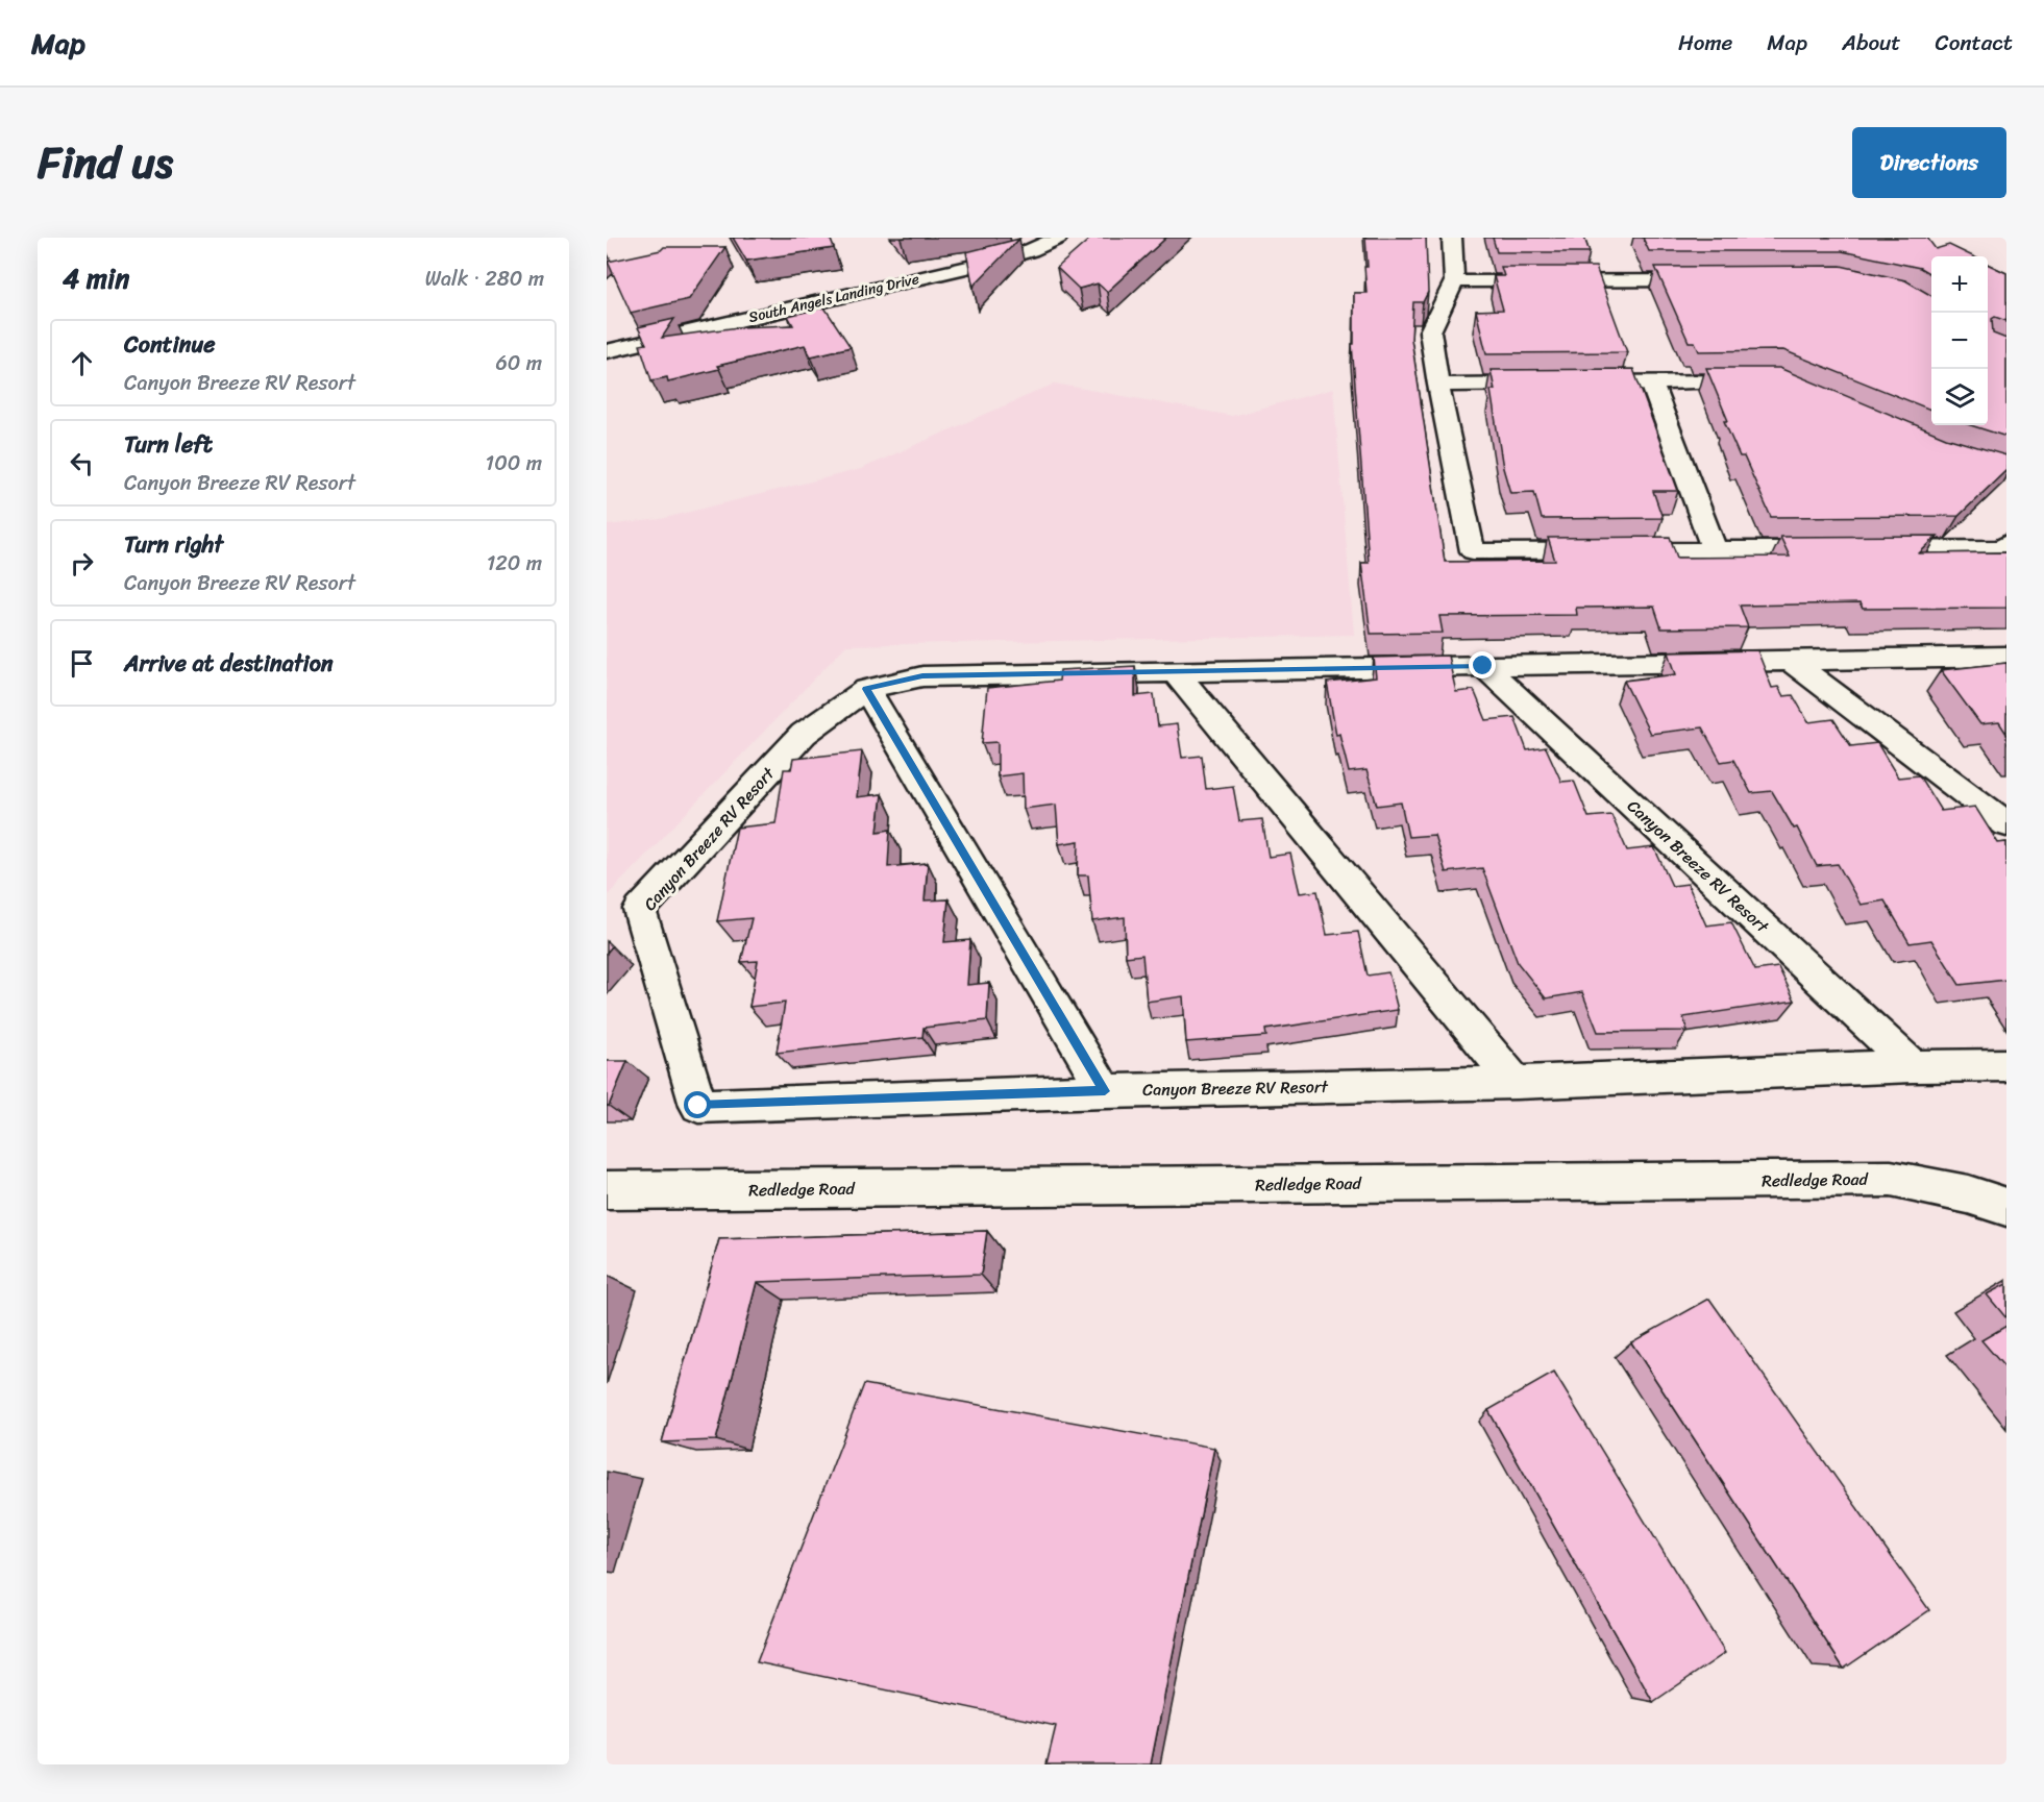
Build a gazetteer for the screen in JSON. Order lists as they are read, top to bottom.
{
  "streets": {
    "street": ["South Angels Landing Drive", "Canyon Breeze RV Resort", "Redledge Road"]
  },
  "page": {
    "header": "Map",
    "nav": [
      "Home",
      "Map",
      "About",
      "Contact"
    ],
    "title": "Find us",
    "buttons": "Directions",
    "heading": ["4 min", "Walk · 280 m"],
    "map_buttons": ["+", "−"],
    "list": [
      ["Continue", "Canyon Breeze RV Resort", "60 m"],
      ["Turn left", "Canyon Breeze RV Resort", "100 m"],
      ["Turn right", "Canyon Breeze RV Resort", "120 m"],
      "Arrive at destination"
    ]
  }
}
